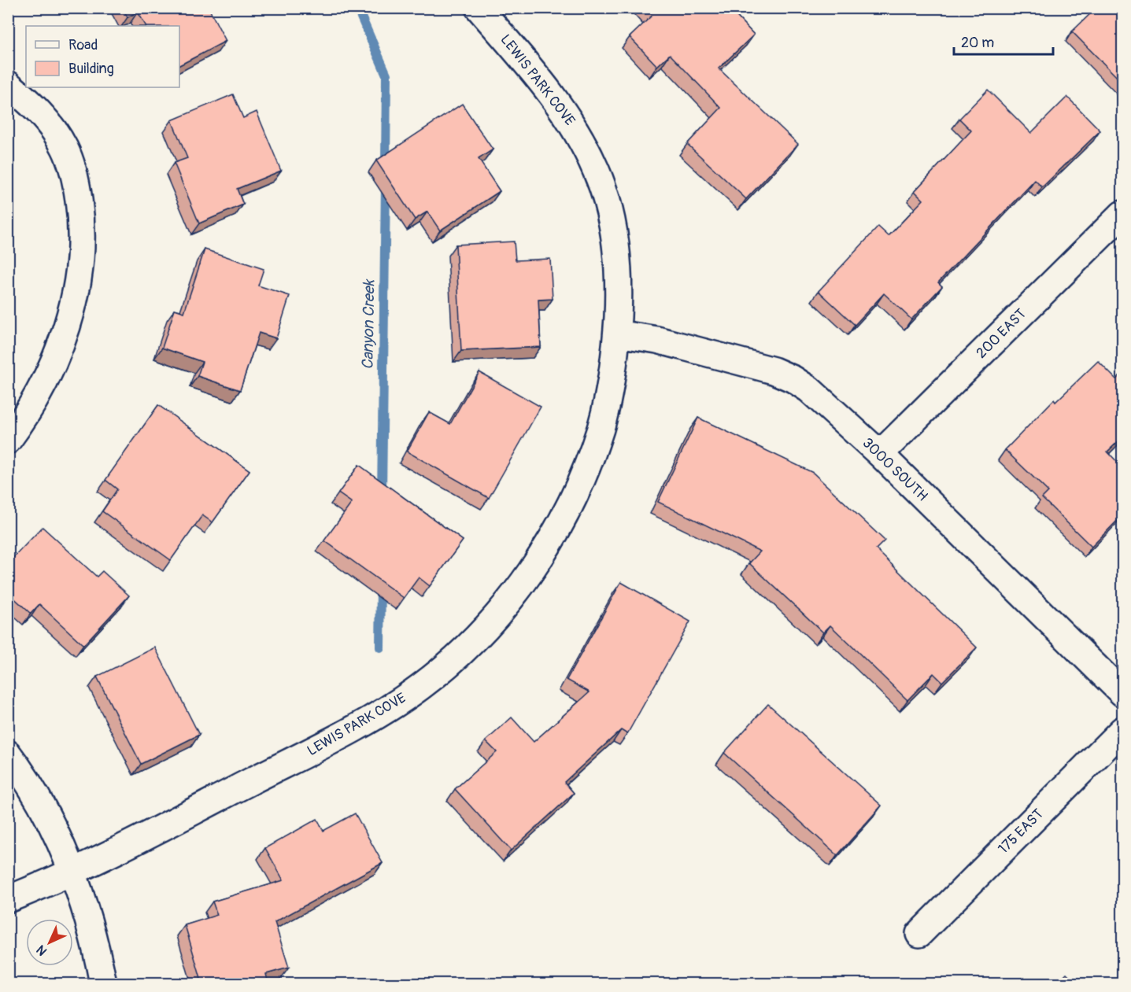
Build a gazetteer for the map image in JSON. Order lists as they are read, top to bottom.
{
  "streets": {
    "street": [
      "LEWIS PARK COVE",
      "200 EAST",
      "3000 SOUTH",
      "175 EAST"
    ]
  },
  "crossings": [
    ["LEWIS PARK COVE", "3000 SOUTH"],
    ["200 EAST", "3000 SOUTH"]
  ],
  "water": ["Canyon Creek"],
  "legend": ["Road", "Building"],
  "scale_bar": "20 m",
  "north": "bottom left"
}
